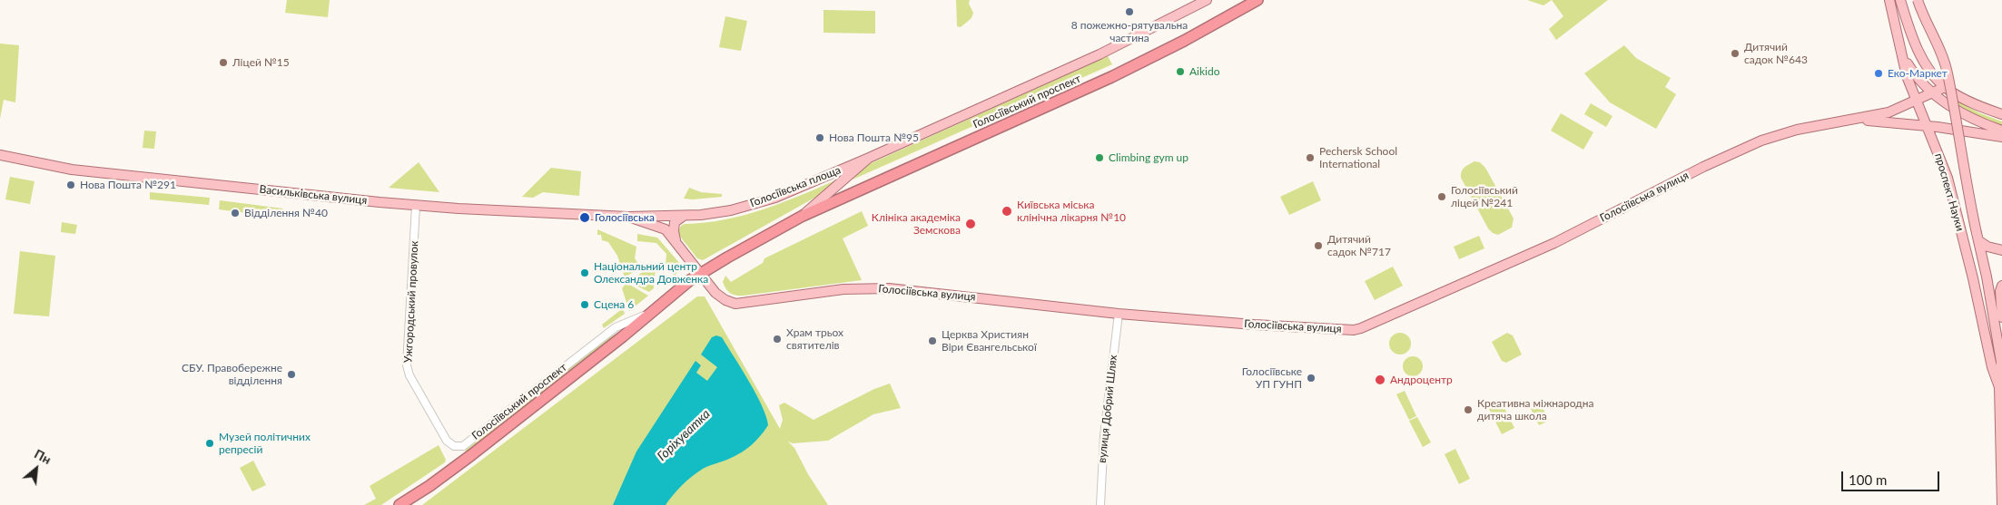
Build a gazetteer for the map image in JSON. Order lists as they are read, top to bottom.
{
  "streets": {
    "highway": ["Голосіївський проспект"],
    "main road": [
      "Голосіївська площа",
      "проспект Науки",
      "Васильківська вулиця",
      "Голосіївська вулиця"
    ],
    "street": ["Ужгородський провулок", "вулиця Добрий Шлях"]
  },
  "crossings": [
    ["Голосіївський проспект", "Голосіївська площа"],
    ["Голосіївський проспект", "Голосіївська вулиця"],
    ["Голосіївський проспект", "Ужгородський провулок"],
    ["Голосіївська площа", "Васильківська вулиця"],
    ["проспект Науки", "Голосіївська вулиця"],
    ["Васильківська вулиця", "Ужгородський провулок"],
    ["Голосіївська вулиця", "вулиця Добрий Шлях"]
  ],
  "water": ["Горіхуватка"],
  "places": [
    "8 пожежно-рятувальна частина",
    "Дитячий садок №643",
    "Ліцей №15",
    "Aikido",
    "Еко-Маркет",
    "Нова Пошта №95",
    "Climbing gym up",
    "Pechersk School International",
    "Нова Пошта №291",
    "Голосіївський ліцей №241",
    "Київська міська клінічна лікарня №10",
    "Відділення №40",
    "Голосіївська",
    "Клініка академіка Земскова",
    "Дитячий садок №717",
    "Національний центр Олександра Довженка",
    "Сцена 6",
    "Храм трьох святителів",
    "Церква Християн Віри Євангельської",
    "СБУ. Правобережне відділення",
    "Голосіївське УП ГУНП",
    "Андроцентр",
    "Креативна міжнародна дитяча школа",
    "Музей політичних репресій"
  ],
  "scale_bar": "100 m",
  "north": "top right"
}
